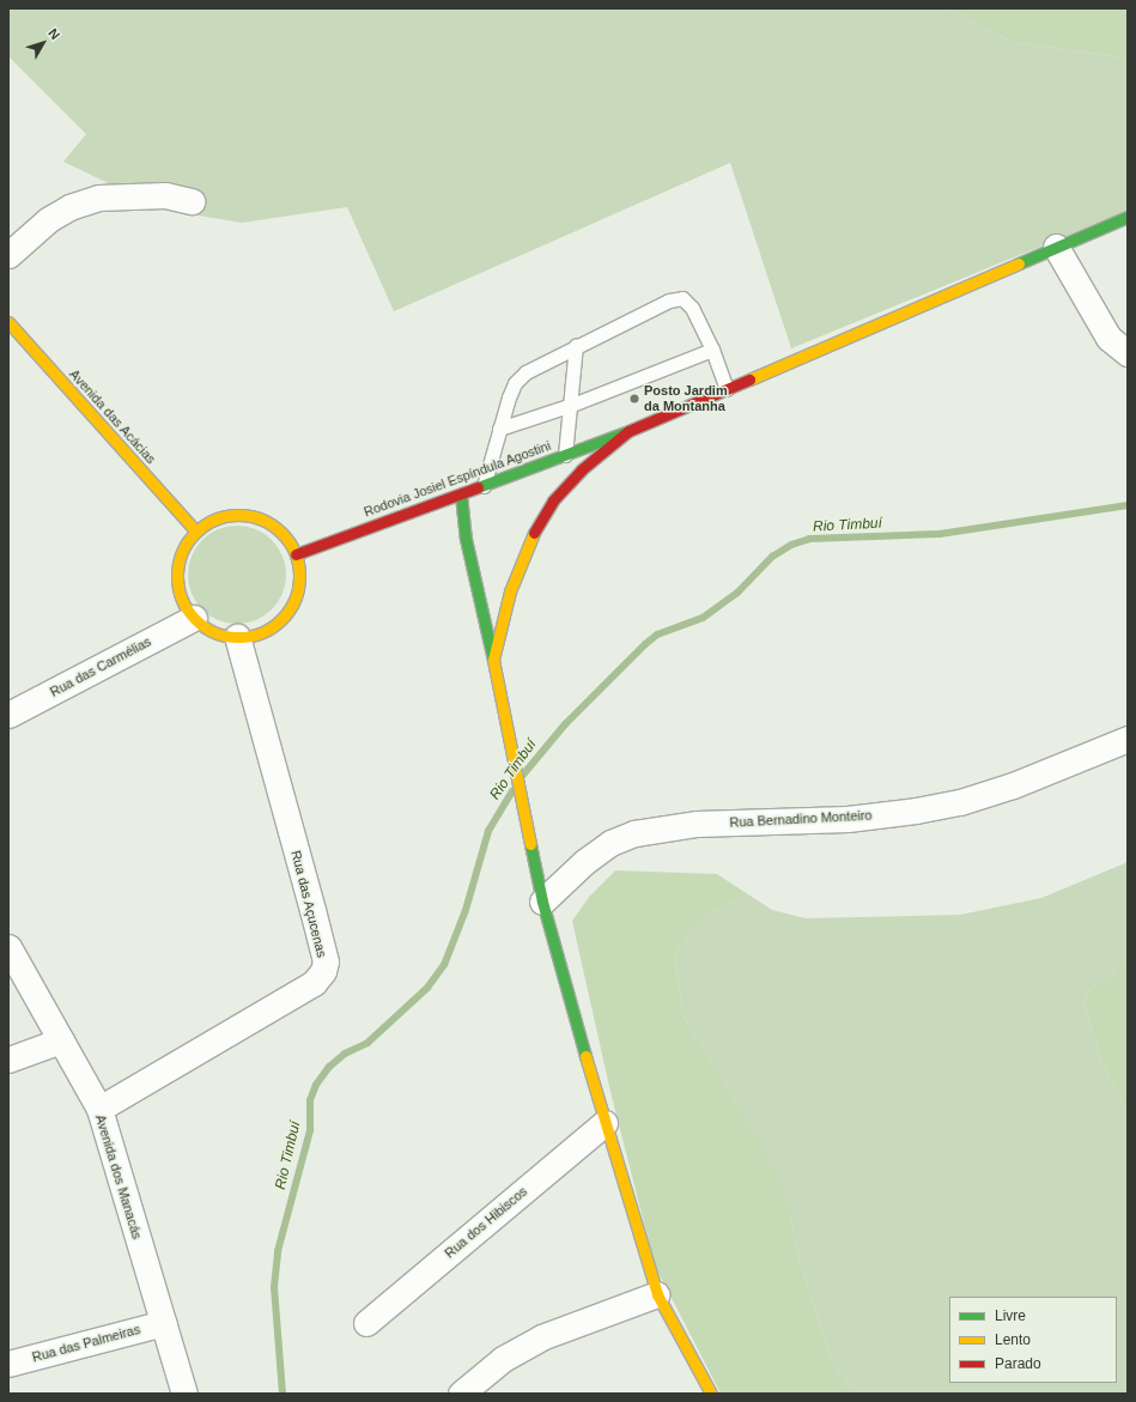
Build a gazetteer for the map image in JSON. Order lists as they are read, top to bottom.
{
  "streets": {
    "main road": ["Avenida das Acácias", "Rodovia Josiel Espíndula Agostini"],
    "street": [
      "Rua das Carmélias",
      "Rua Bernadino Monteiro",
      "Rua das Açucenas",
      "Avenida dos Manacás",
      "Rua dos Hibiscos",
      "Rua das Palmeiras"
    ]
  },
  "crossings": [
    ["Avenida das Acácias", "Rodovia Josiel Espíndula Agostini"],
    ["Avenida das Acácias", "Rua das Carmélias"],
    ["Avenida das Acácias", "Rua das Açucenas"],
    ["Rodovia Josiel Espíndula Agostini", "Rua das Carmélias"],
    ["Rodovia Josiel Espíndula Agostini", "Rua das Açucenas"],
    ["Rua das Carmélias", "Rua das Açucenas"],
    ["Rua das Açucenas", "Avenida dos Manacás"],
    ["Avenida dos Manacás", "Rua das Palmeiras"]
  ],
  "water": ["Rio Timbuí"],
  "places": ["Posto Jardim da Montanha"],
  "legend": ["Livre", "Lento", "Parado"],
  "north": "top right"
}
